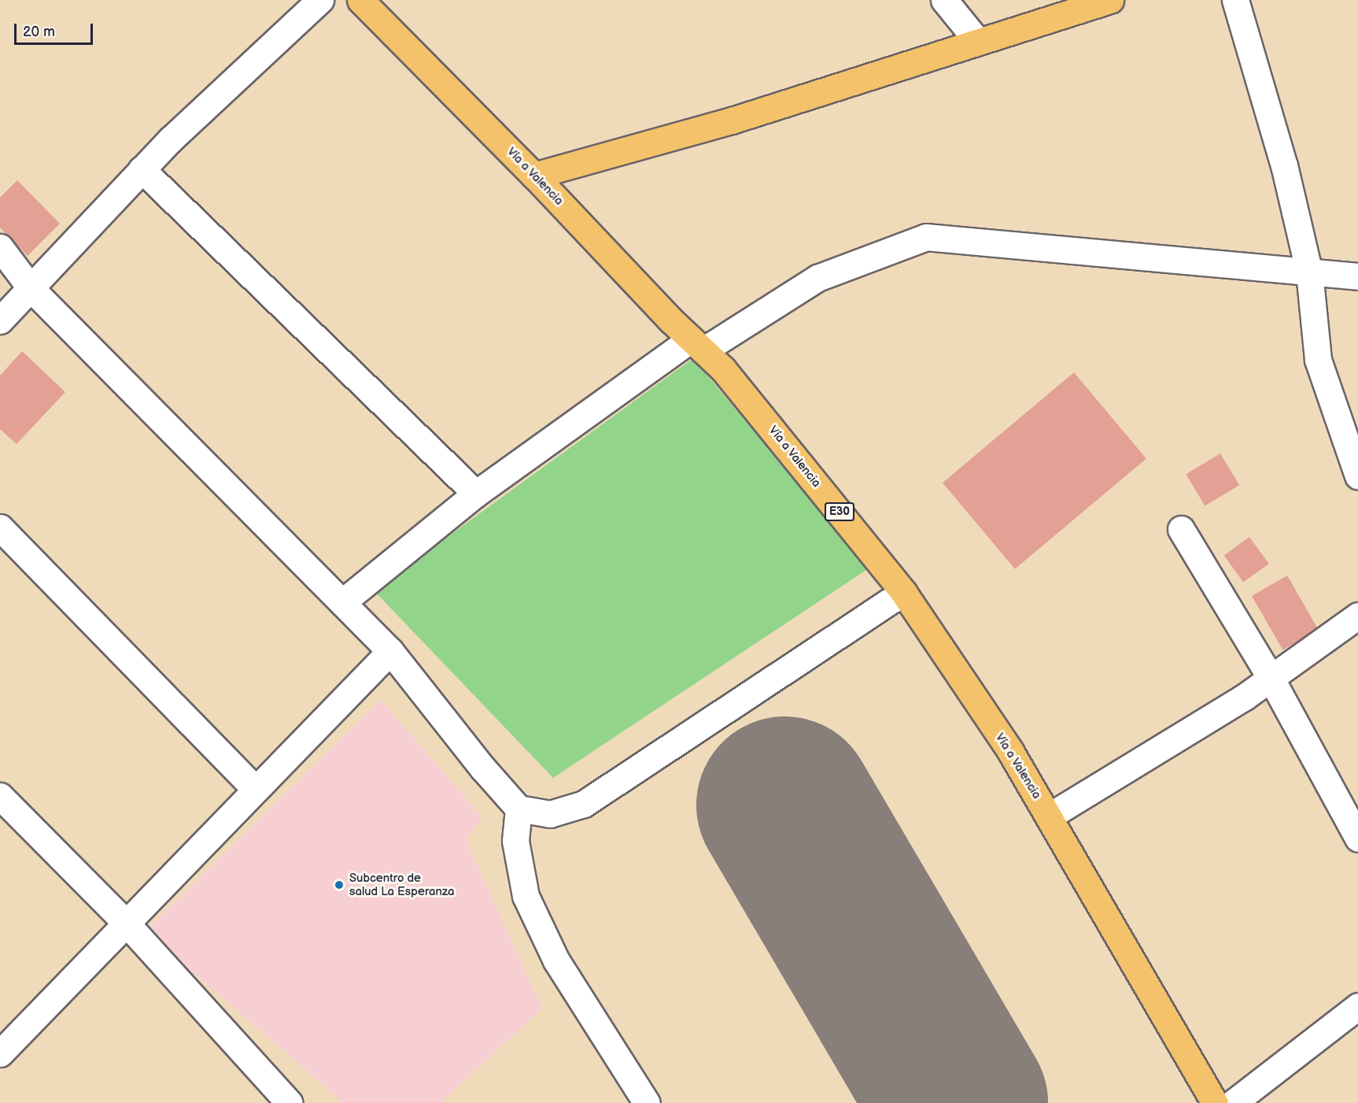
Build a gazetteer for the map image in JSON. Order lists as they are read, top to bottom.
{
  "streets": {
    "main road": ["Vía a Valencia", "E30"]
  },
  "places": ["Subcentro de salud La Esperanza"],
  "scale_bar": "20 m"
}
